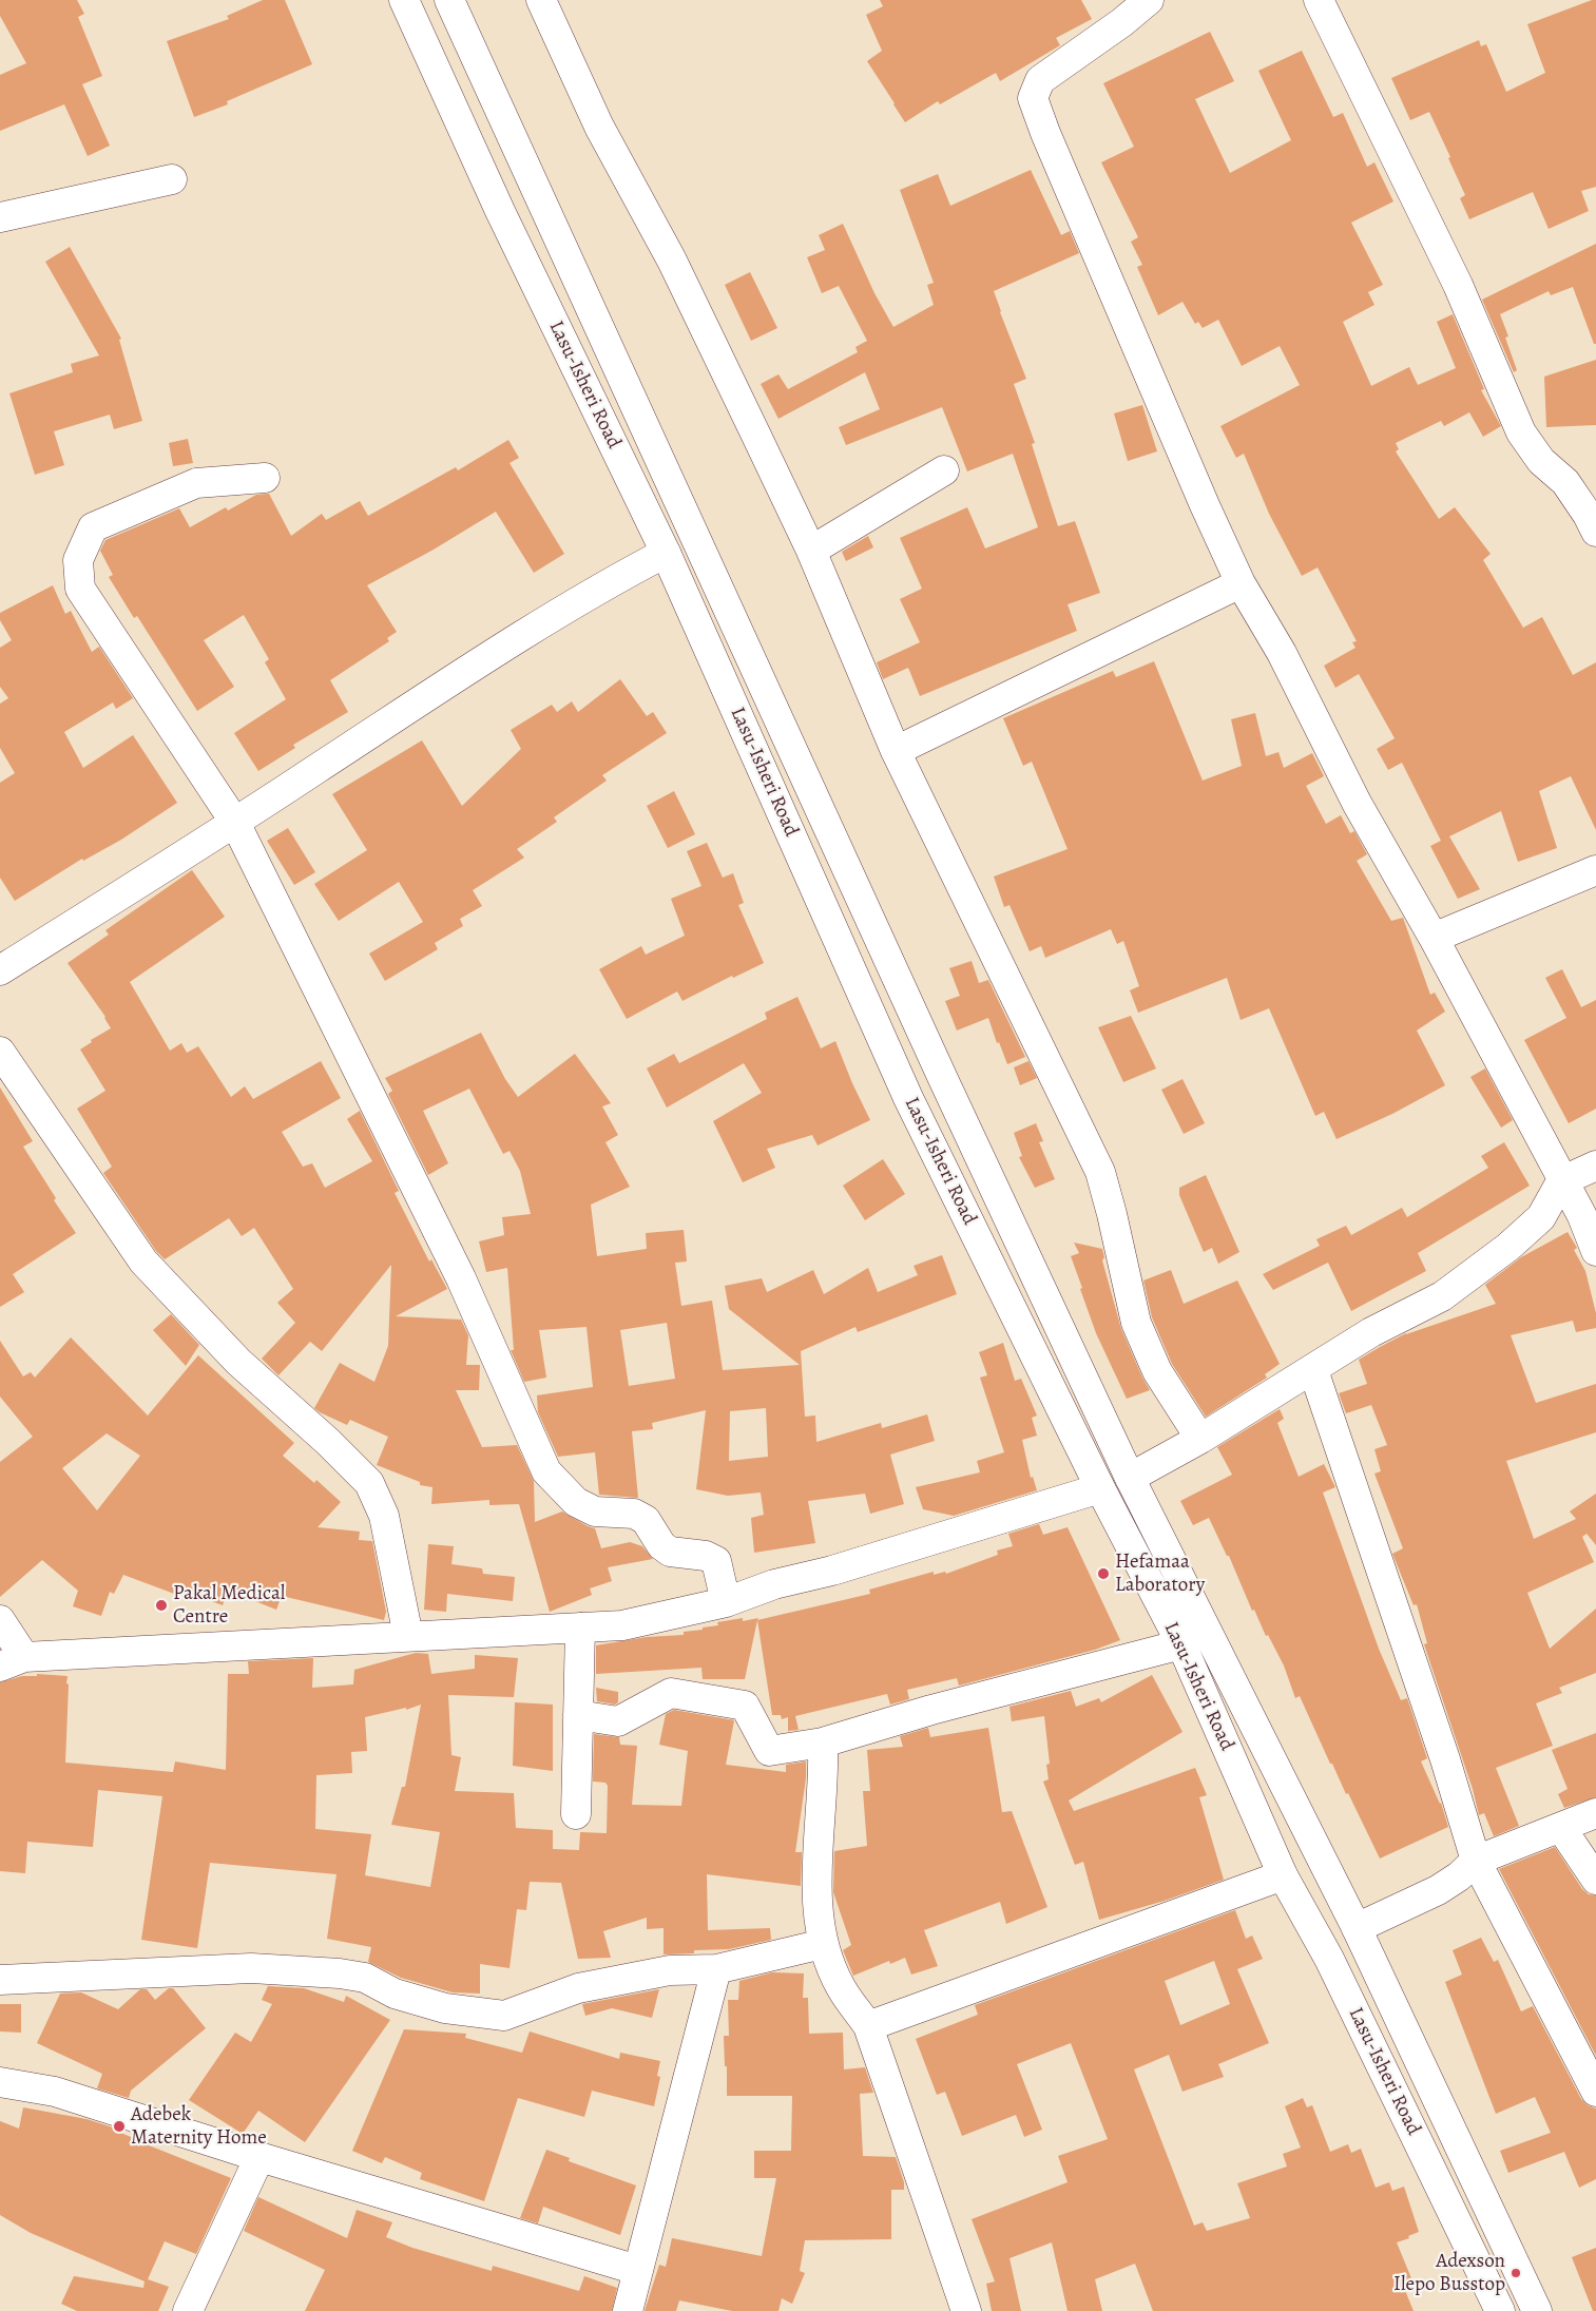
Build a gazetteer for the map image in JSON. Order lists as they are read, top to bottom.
{
  "streets": {
    "street": ["Lasu-Isheri Road"]
  },
  "places": [
    "Hefamaa Laboratory",
    "Pakal Medical Centre",
    "Adebek Maternity Home",
    "Adexson Ilepo Busstop"
  ]
}
